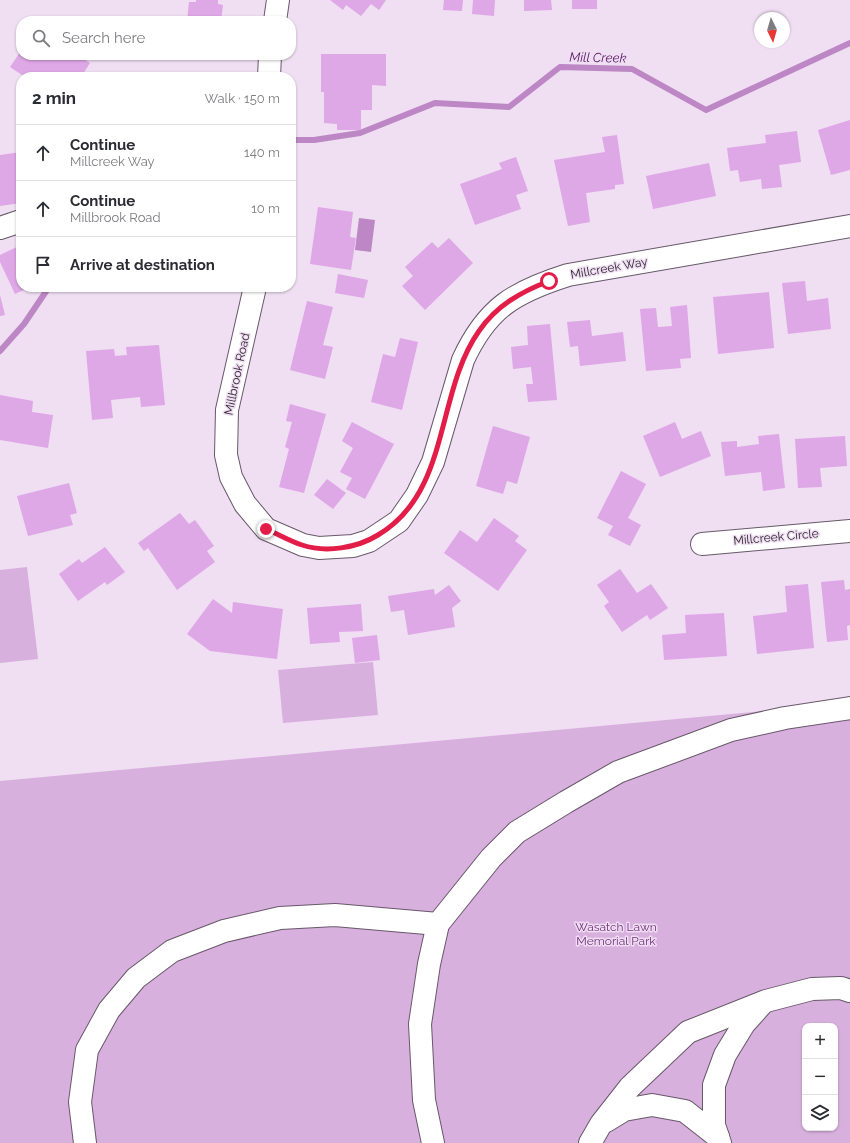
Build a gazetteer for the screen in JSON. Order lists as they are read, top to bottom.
{
  "streets": {
    "street": ["Millcreek Way", "Millbrook Road", "Millcreek Circle"]
  },
  "crossings": [
    ["Millcreek Way", "Millbrook Road"]
  ],
  "water": ["Mill Creek"],
  "parks": ["Wasatch Lawn Memorial Park"],
  "north": "bottom",
  "page": {
    "search": "Search here",
    "heading": ["2 min", "Walk · 150 m"],
    "list": [
      ["Continue", "Millcreek Way", "140 m"],
      ["Continue", "Millbrook Road", "10 m"],
      "Arrive at destination"
    ],
    "map_buttons": ["+", "−"]
  }
}
